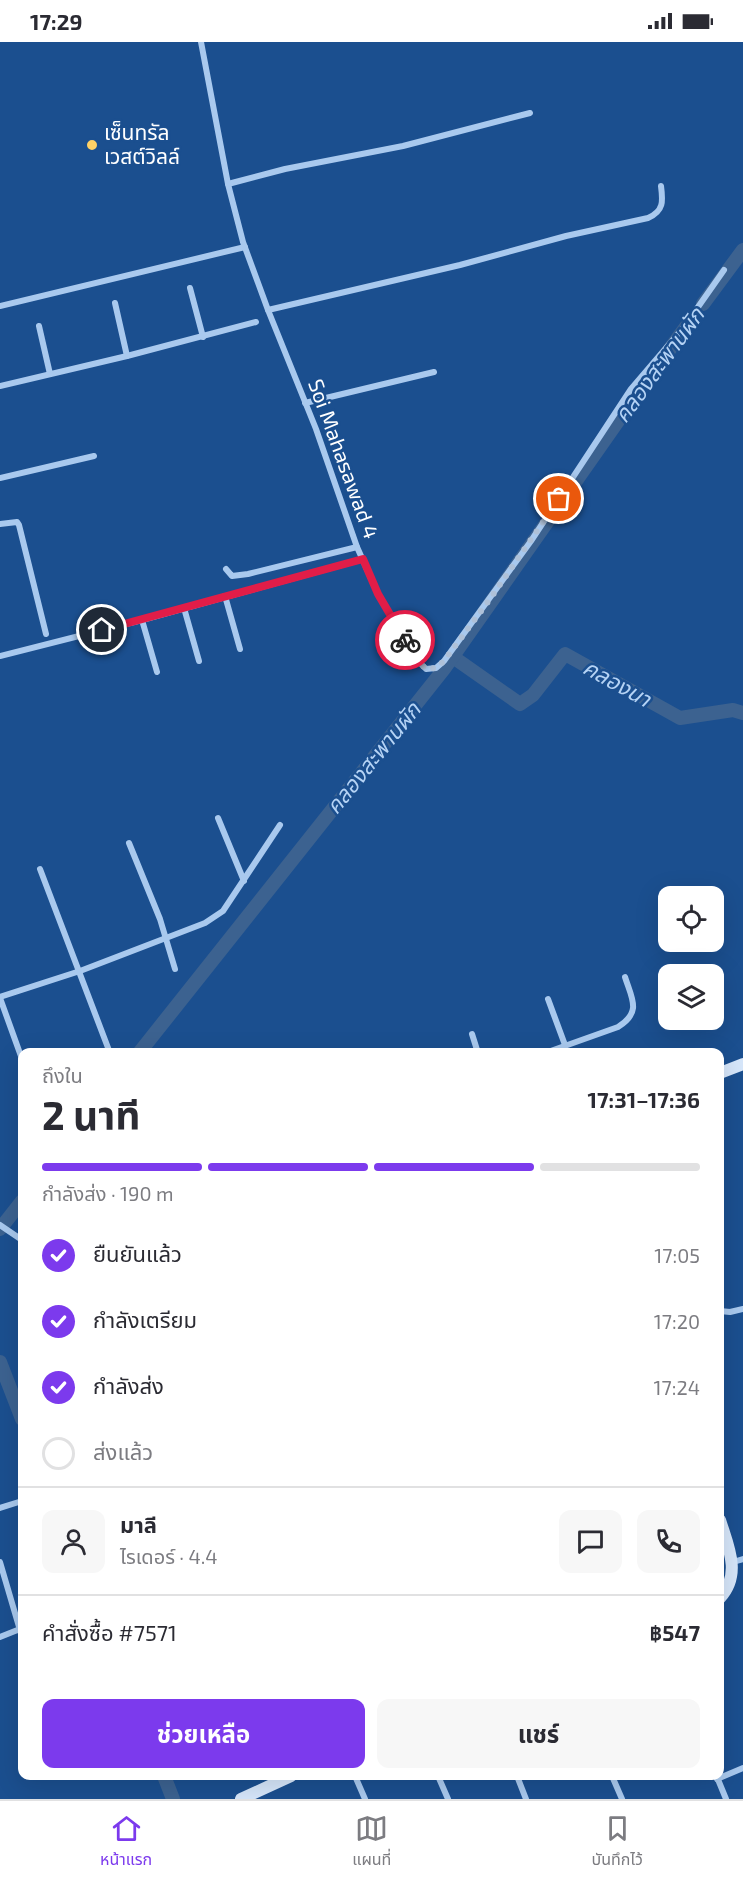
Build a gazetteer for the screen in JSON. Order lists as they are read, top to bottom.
{
  "streets": {
    "street": ["Soi Mahasawad 4"]
  },
  "water": ["คลองสะพานผัก", "คลองนา"],
  "places": ["เซ็นทรัล เวสต์วิลล์"],
  "page": {
    "status": "17:29",
    "heading": ["2 นาที", "ถึงใน", "17:31–17:36"],
    "panel": [
      "มาลี",
      "ไรเดอร์ · 4.4",
      "คำสั่งซื้อ #7571",
      "฿547"
    ],
    "bar": "กำลังส่ง · 190 m",
    "list": [
      ["ยืนยันแล้ว", "17:05"],
      ["กำลังเตรียม", "17:20"],
      ["กำลังส่ง", "17:24"],
      "ส่งแล้ว"
    ],
    "buttons": ["ช่วยเหลือ", "แชร์"],
    "tabs": ["หน้าแรก", "แผนที่", "บันทึกไว้"]
  }
}
